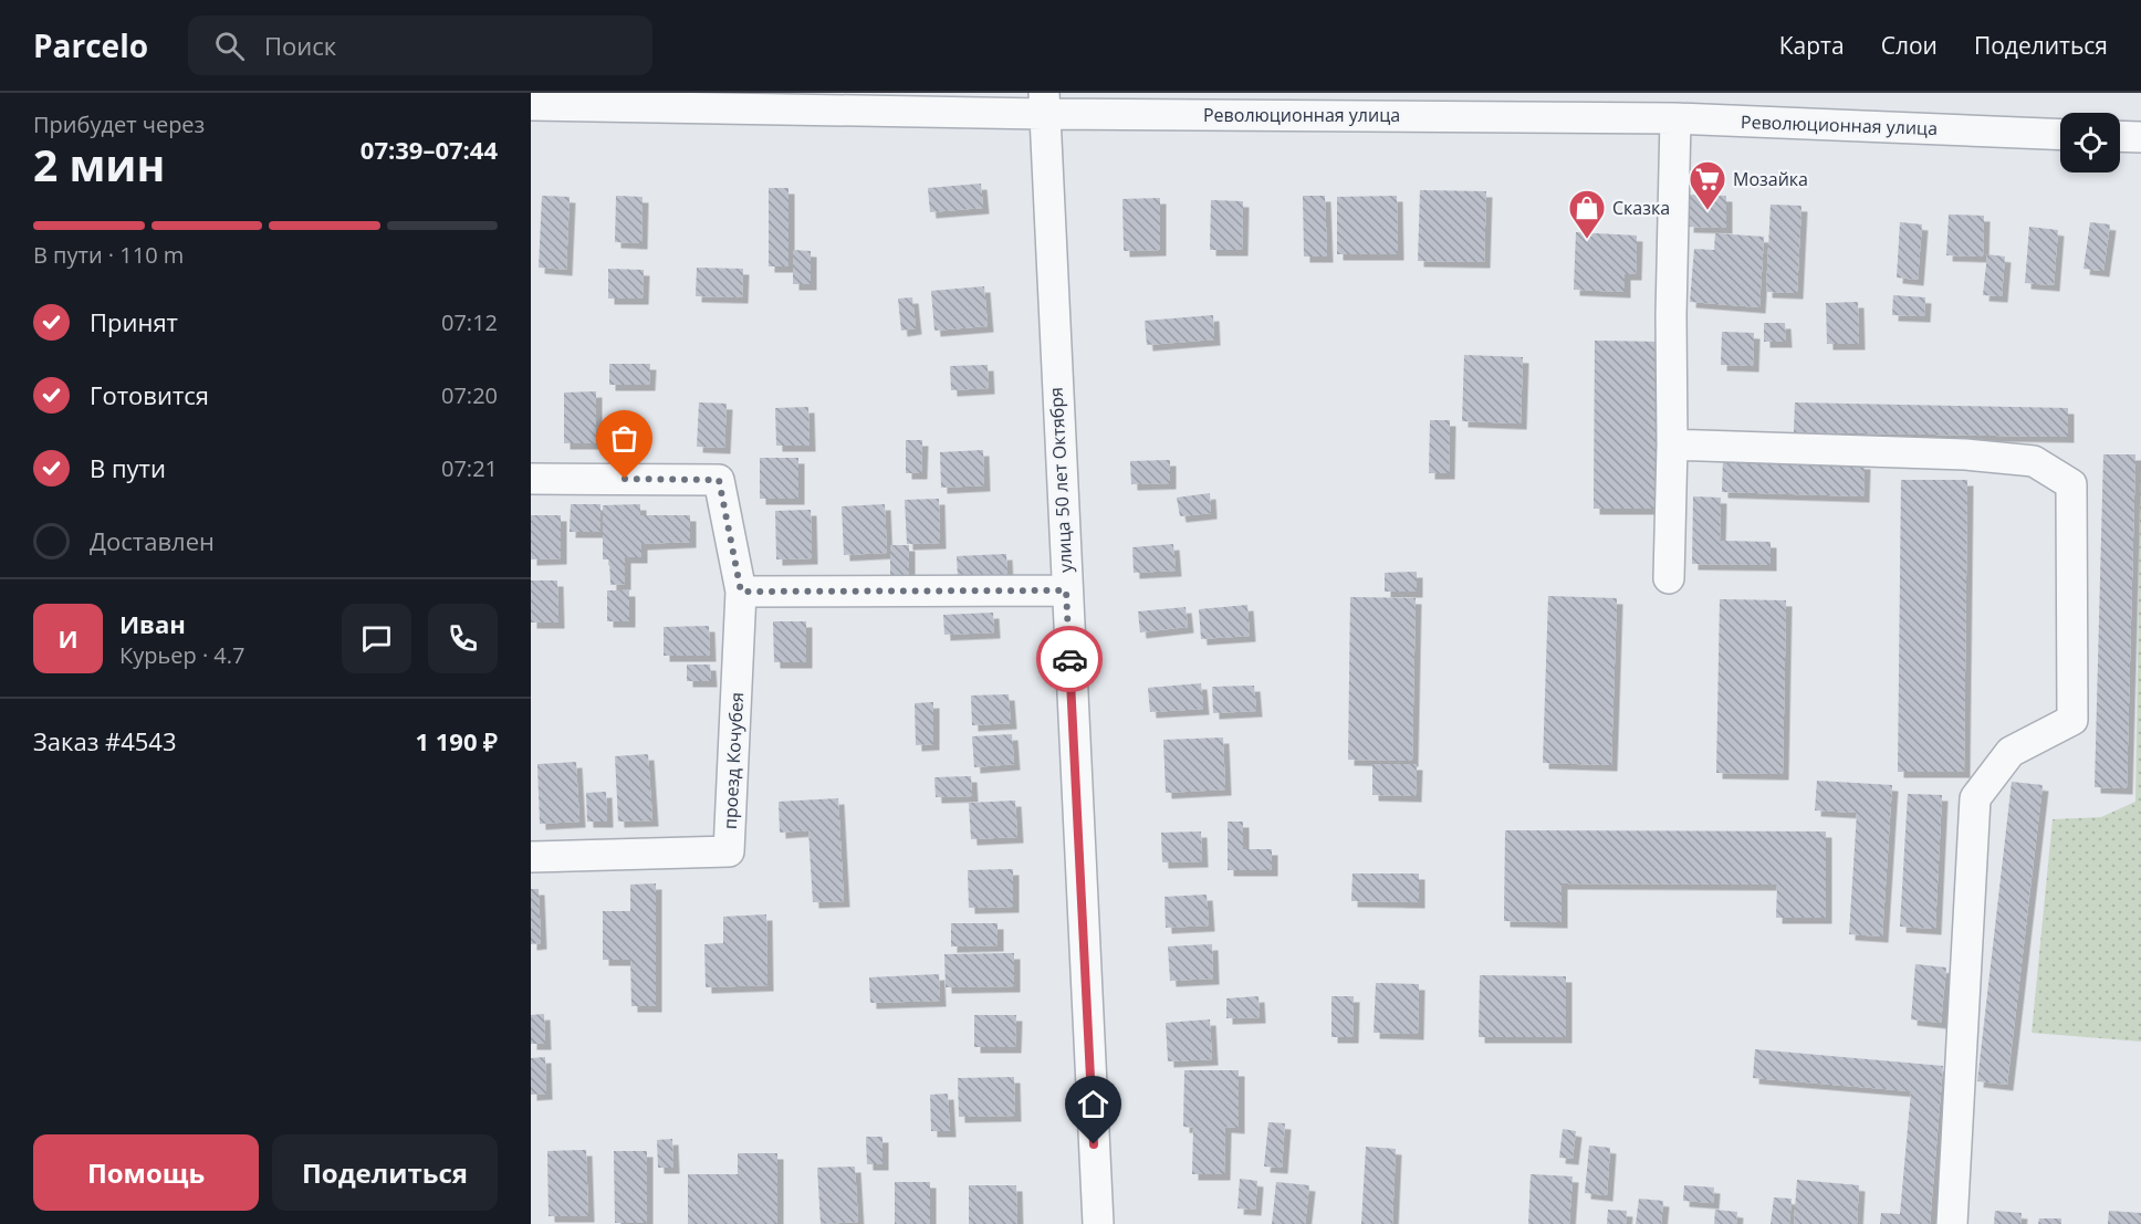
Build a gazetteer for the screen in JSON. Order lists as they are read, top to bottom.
{
  "streets": {
    "street": ["Революционная улица", "улица 50 лет Октября", "проезд Кочубея"]
  },
  "crossings": [
    ["Революционная улица", "улица 50 лет Октября"]
  ],
  "places": {
    "supermarket": ["Мозайка"],
    "shop": ["Сказка"]
  },
  "page": {
    "header": "Parcelo",
    "search": "Поиск",
    "nav": ["Карта", "Слои", "Поделиться"],
    "heading": ["2 мин", "Прибудет через", "07:39–07:44"],
    "panel": [
      "Иван",
      "Курьер · 4.7",
      "Заказ #4543",
      "1 190 ₽"
    ],
    "bar": "В пути · 110 m",
    "list": [
      ["Принят", "07:12"],
      ["Готовится", "07:20"],
      ["В пути", "07:21"],
      "Доставлен"
    ],
    "round": "И",
    "buttons": ["Помощь", "Поделиться"]
  }
}
